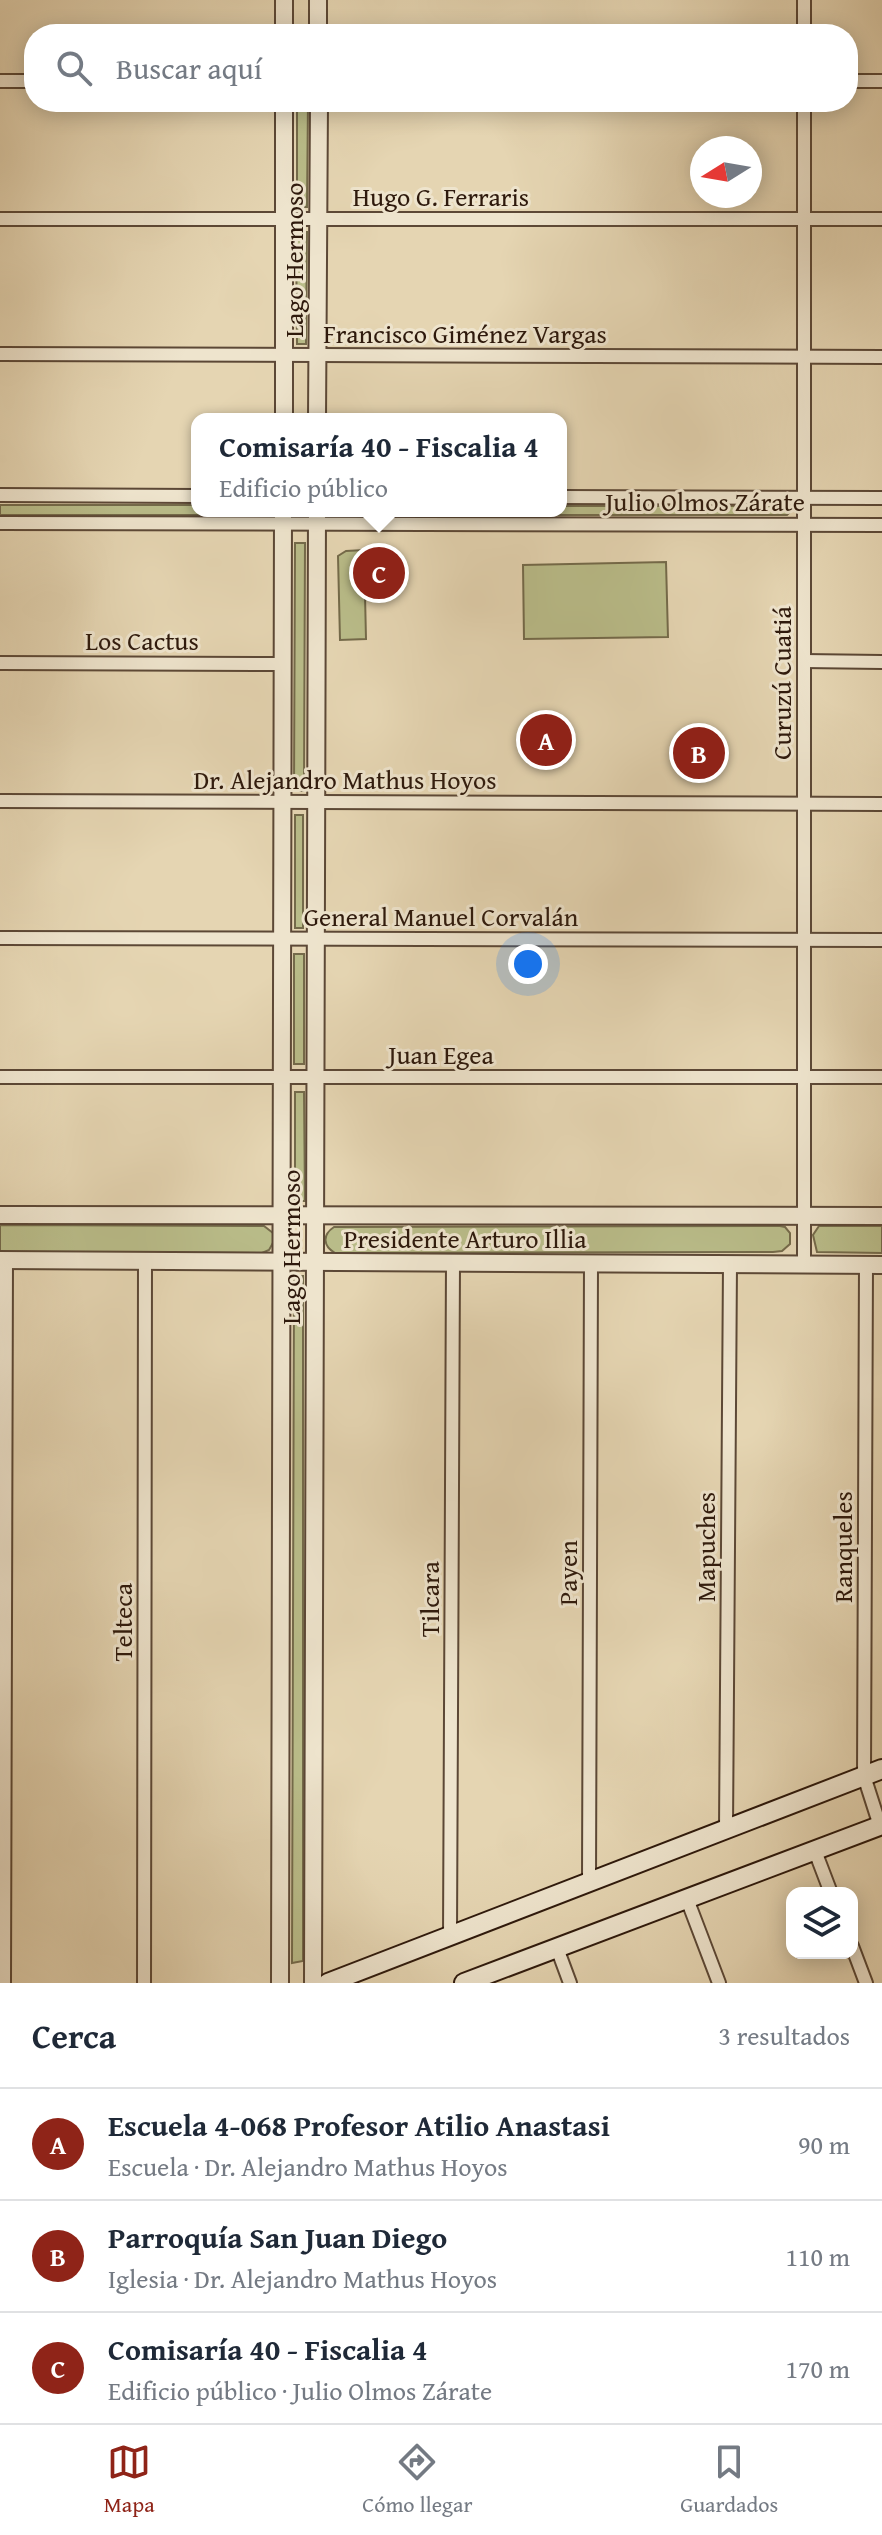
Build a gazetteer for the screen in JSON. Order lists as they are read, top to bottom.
{
  "streets": {
    "street": [
      "Hugo G. Ferraris",
      "Lago Hermoso",
      "Francisco Giménez Vargas",
      "Julio Olmos Zárate",
      "Los Cactus",
      "Curuzú Cuatiá",
      "Dr. Alejandro Mathus Hoyos",
      "General Manuel Corvalán",
      "Juan Egea",
      "Presidente Arturo Illia",
      "Mapuches",
      "Ranqueles",
      "Payen",
      "Tilcara",
      "Telteca"
    ]
  },
  "crossings": [
    ["Hugo G. Ferraris", "Lago Hermoso"],
    ["Hugo G. Ferraris", "Curuzú Cuatiá"],
    ["Lago Hermoso", "Francisco Giménez Vargas"],
    ["Lago Hermoso", "Julio Olmos Zárate"],
    ["Lago Hermoso", "Los Cactus"],
    ["Lago Hermoso", "Dr. Alejandro Mathus Hoyos"],
    ["Lago Hermoso", "General Manuel Corvalán"],
    ["Lago Hermoso", "Juan Egea"],
    ["Lago Hermoso", "Presidente Arturo Illia"],
    ["Francisco Giménez Vargas", "Curuzú Cuatiá"],
    ["Julio Olmos Zárate", "Curuzú Cuatiá"],
    ["Curuzú Cuatiá", "Dr. Alejandro Mathus Hoyos"],
    ["Curuzú Cuatiá", "General Manuel Corvalán"],
    ["Curuzú Cuatiá", "Juan Egea"],
    ["Curuzú Cuatiá", "Presidente Arturo Illia"],
    ["Presidente Arturo Illia", "Mapuches"],
    ["Presidente Arturo Illia", "Ranqueles"],
    ["Presidente Arturo Illia", "Payen"],
    ["Presidente Arturo Illia", "Tilcara"],
    ["Presidente Arturo Illia", "Telteca"]
  ],
  "north": "left",
  "page": {
    "search": "Buscar aquí",
    "popup": ["Comisaría 40 - Fiscalia 4", "Edificio público"],
    "pins": ["C", "A", "B"],
    "heading": ["Cerca", "3 resultados"],
    "list": [
      {
        "mark": "A",
        "name": "Escuela 4-068 Profesor Atilio Anastasi",
        "note": "Escuela · Dr. Alejandro Mathus Hoyos",
        "value": "90 m"
      },
      {
        "mark": "B",
        "name": "Parroquía San Juan Diego",
        "note": "Iglesia · Dr. Alejandro Mathus Hoyos",
        "value": "110 m"
      },
      {
        "mark": "C",
        "name": "Comisaría 40 - Fiscalia 4",
        "note": "Edificio público · Julio Olmos Zárate",
        "value": "170 m"
      }
    ],
    "nav": ["Mapa", "Cómo llegar", "Guardados"]
  }
}
